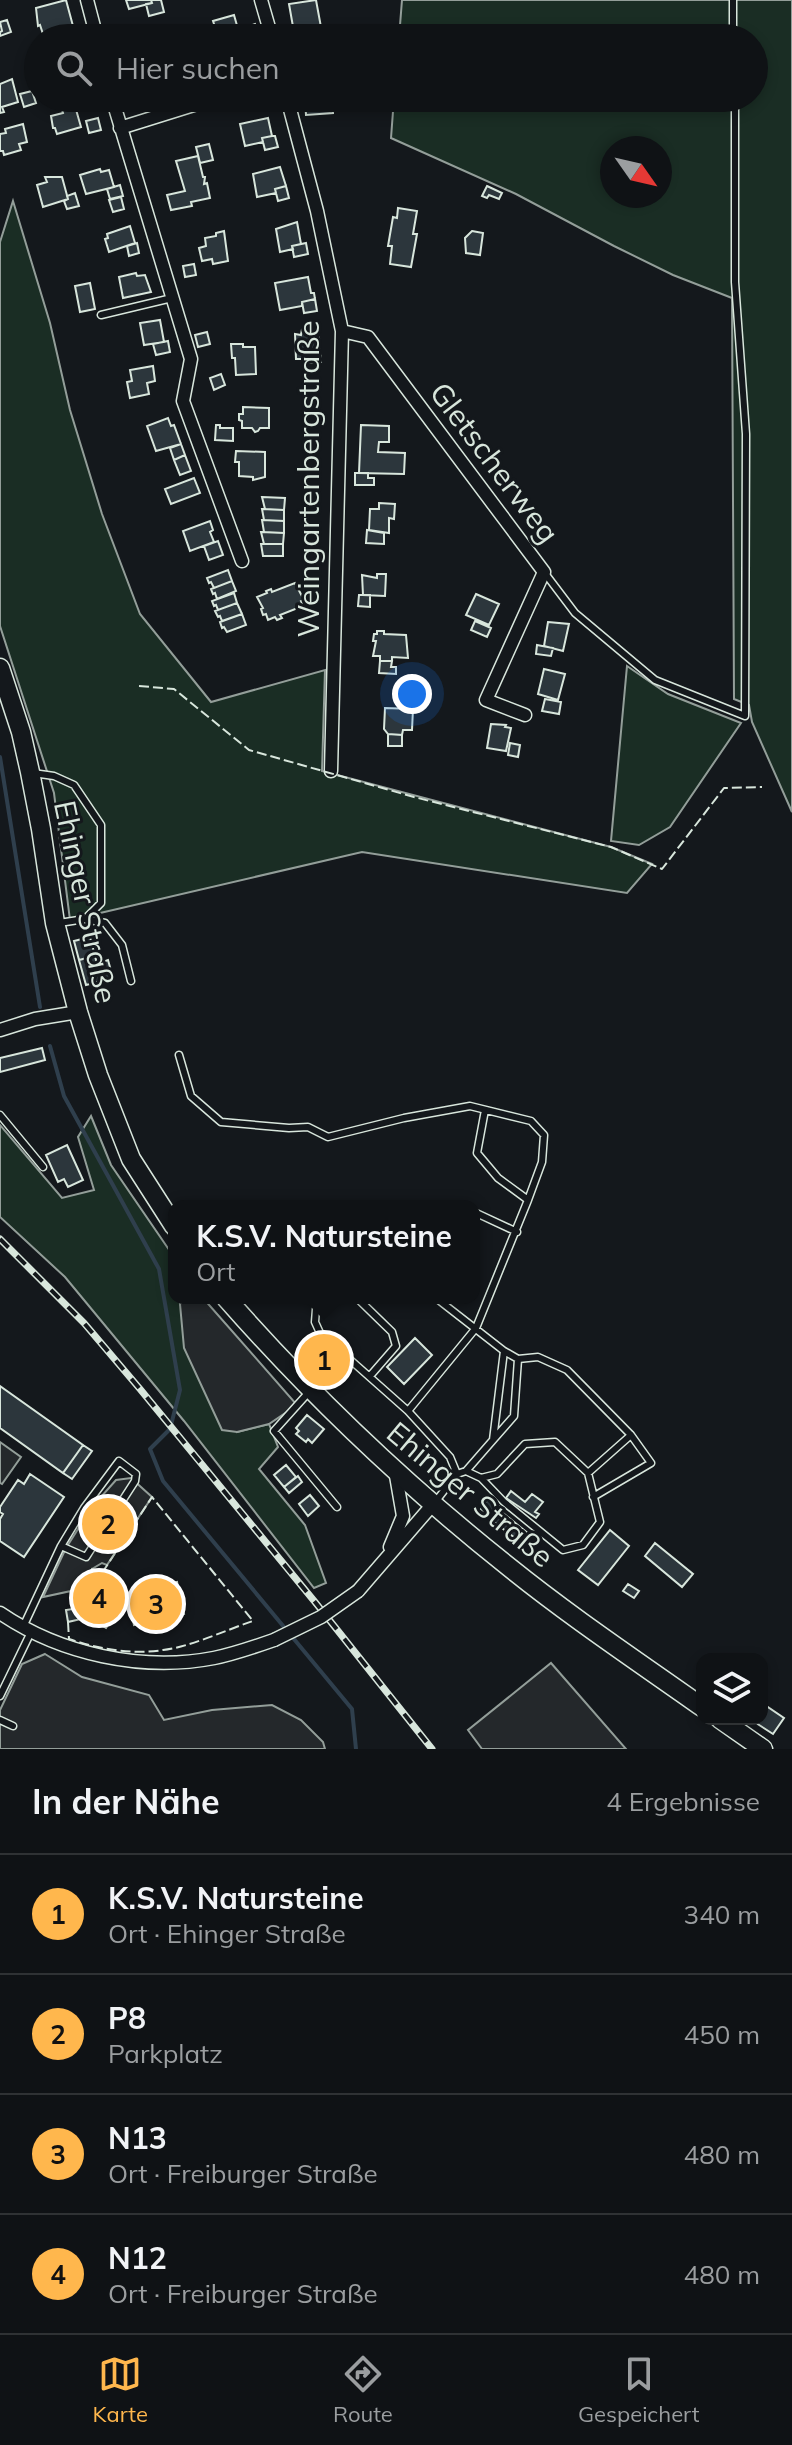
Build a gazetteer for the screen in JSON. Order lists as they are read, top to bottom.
{
  "streets": {
    "main road": ["Ehinger Straße"],
    "street": ["Gletscherweg", "Weingartenbergstraße"]
  },
  "crossings": [
    ["Gletscherweg", "Weingartenbergstraße"]
  ],
  "north": "bottom right",
  "page": {
    "search": "Hier suchen",
    "popup": ["K.S.V. Natursteine", "Ort"],
    "pins": [
      "1",
      "2",
      "4",
      "3"
    ],
    "heading": ["In der Nähe", "4 Ergebnisse"],
    "list": [
      {
        "mark": "1",
        "name": "K.S.V. Natursteine",
        "note": "Ort · Ehinger Straße",
        "value": "340 m"
      },
      {
        "mark": "2",
        "name": "P8",
        "note": "Parkplatz",
        "value": "450 m"
      },
      {
        "mark": "3",
        "name": "N13",
        "note": "Ort · Freiburger Straße",
        "value": "480 m"
      },
      {
        "mark": "4",
        "name": "N12",
        "note": "Ort · Freiburger Straße",
        "value": "480 m"
      }
    ],
    "nav": ["Karte", "Route", "Gespeichert"]
  }
}
